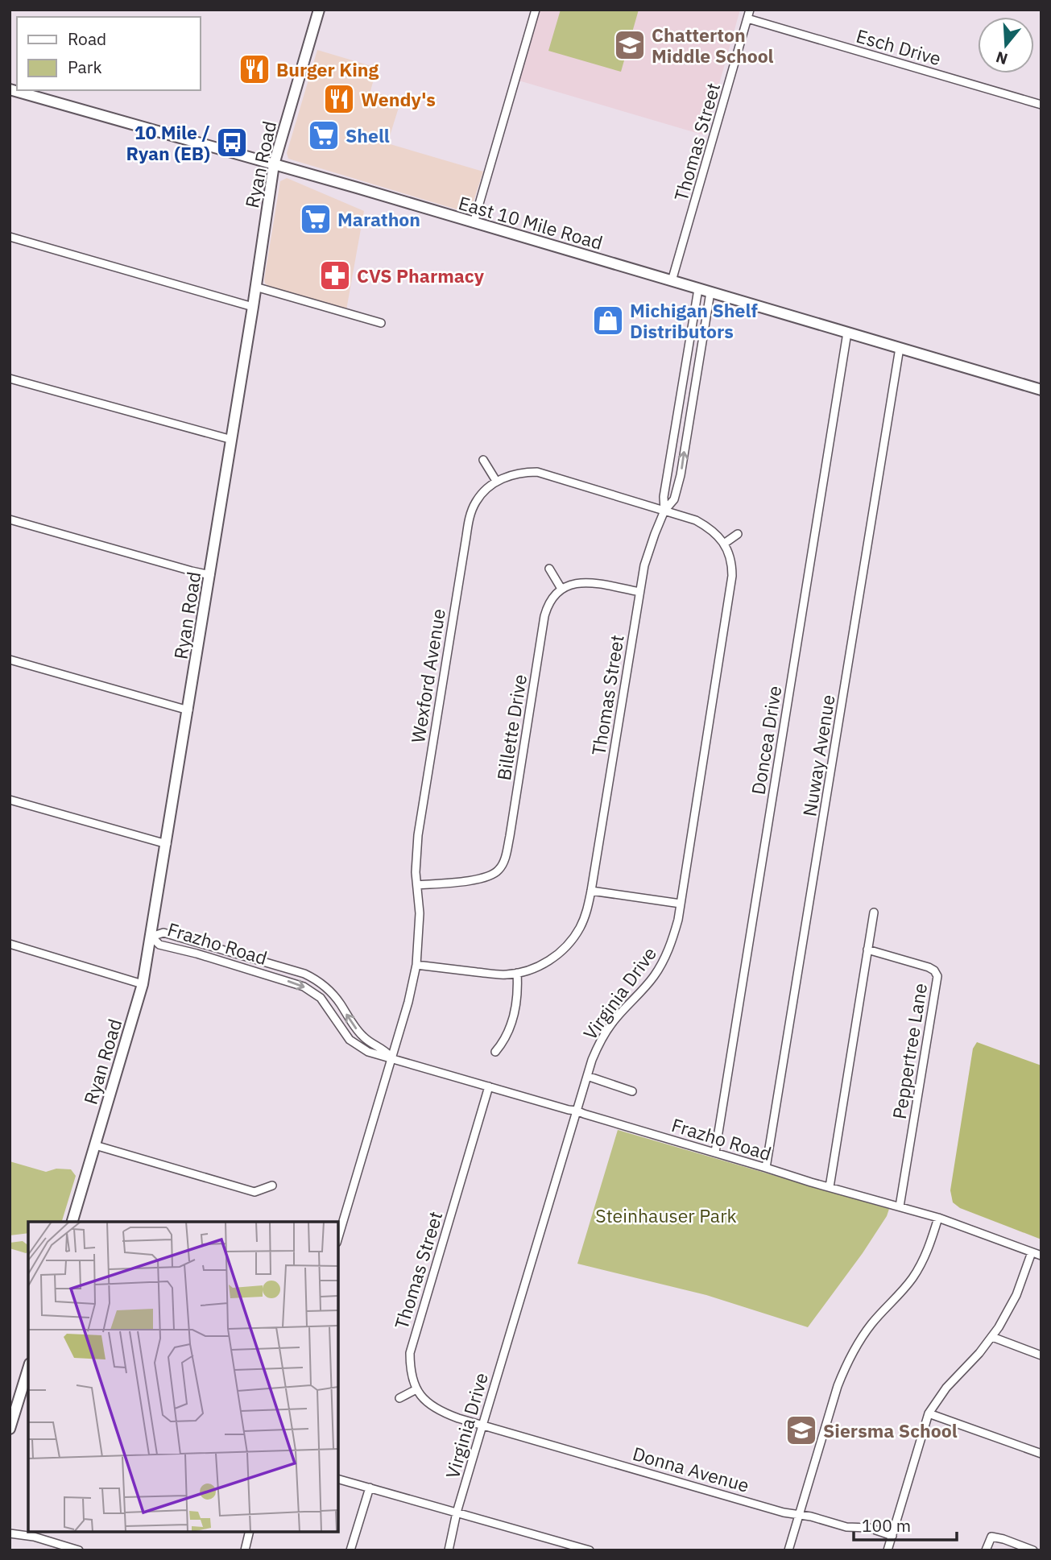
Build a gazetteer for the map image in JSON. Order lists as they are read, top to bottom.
{
  "streets": {
    "main road": ["Ryan Road", "East 10 Mile Road"],
    "street": [
      "Esch Drive",
      "Thomas Street",
      "Wexford Avenue",
      "Billette Drive",
      "Doncea Drive",
      "Nuway Avenue",
      "Frazho Road",
      "Virginia Drive",
      "Peppertree Lane",
      "Donna Avenue"
    ]
  },
  "crossings": [
    ["Esch Drive", "Thomas Street"],
    ["Thomas Street", "East 10 Mile Road"],
    ["Thomas Street", "Wexford Avenue"],
    ["Thomas Street", "Frazho Road"],
    ["Ryan Road", "East 10 Mile Road"],
    ["Ryan Road", "Frazho Road"],
    ["East 10 Mile Road", "Doncea Drive"],
    ["East 10 Mile Road", "Nuway Avenue"],
    ["Wexford Avenue", "Billette Drive"],
    ["Wexford Avenue", "Frazho Road"],
    ["Doncea Drive", "Frazho Road"],
    ["Nuway Avenue", "Frazho Road"],
    ["Frazho Road", "Virginia Drive"],
    ["Frazho Road", "Peppertree Lane"],
    ["Virginia Drive", "Donna Avenue"]
  ],
  "parks": ["Steinhauser Park"],
  "places": {
    "school or university": ["Chatterton Middle School", "Siersma School"],
    "restaurant": ["Burger King", "Wendy's"],
    "supermarket": ["Shell", "Marathon"],
    "bus stop": ["10 Mile / Ryan (EB)"],
    "pharmacy": ["CVS Pharmacy"],
    "shop": ["Michigan Shelf Distributors"]
  },
  "legend": ["Road", "Park"],
  "scale_bar": "100 m",
  "north": "bottom"
}
